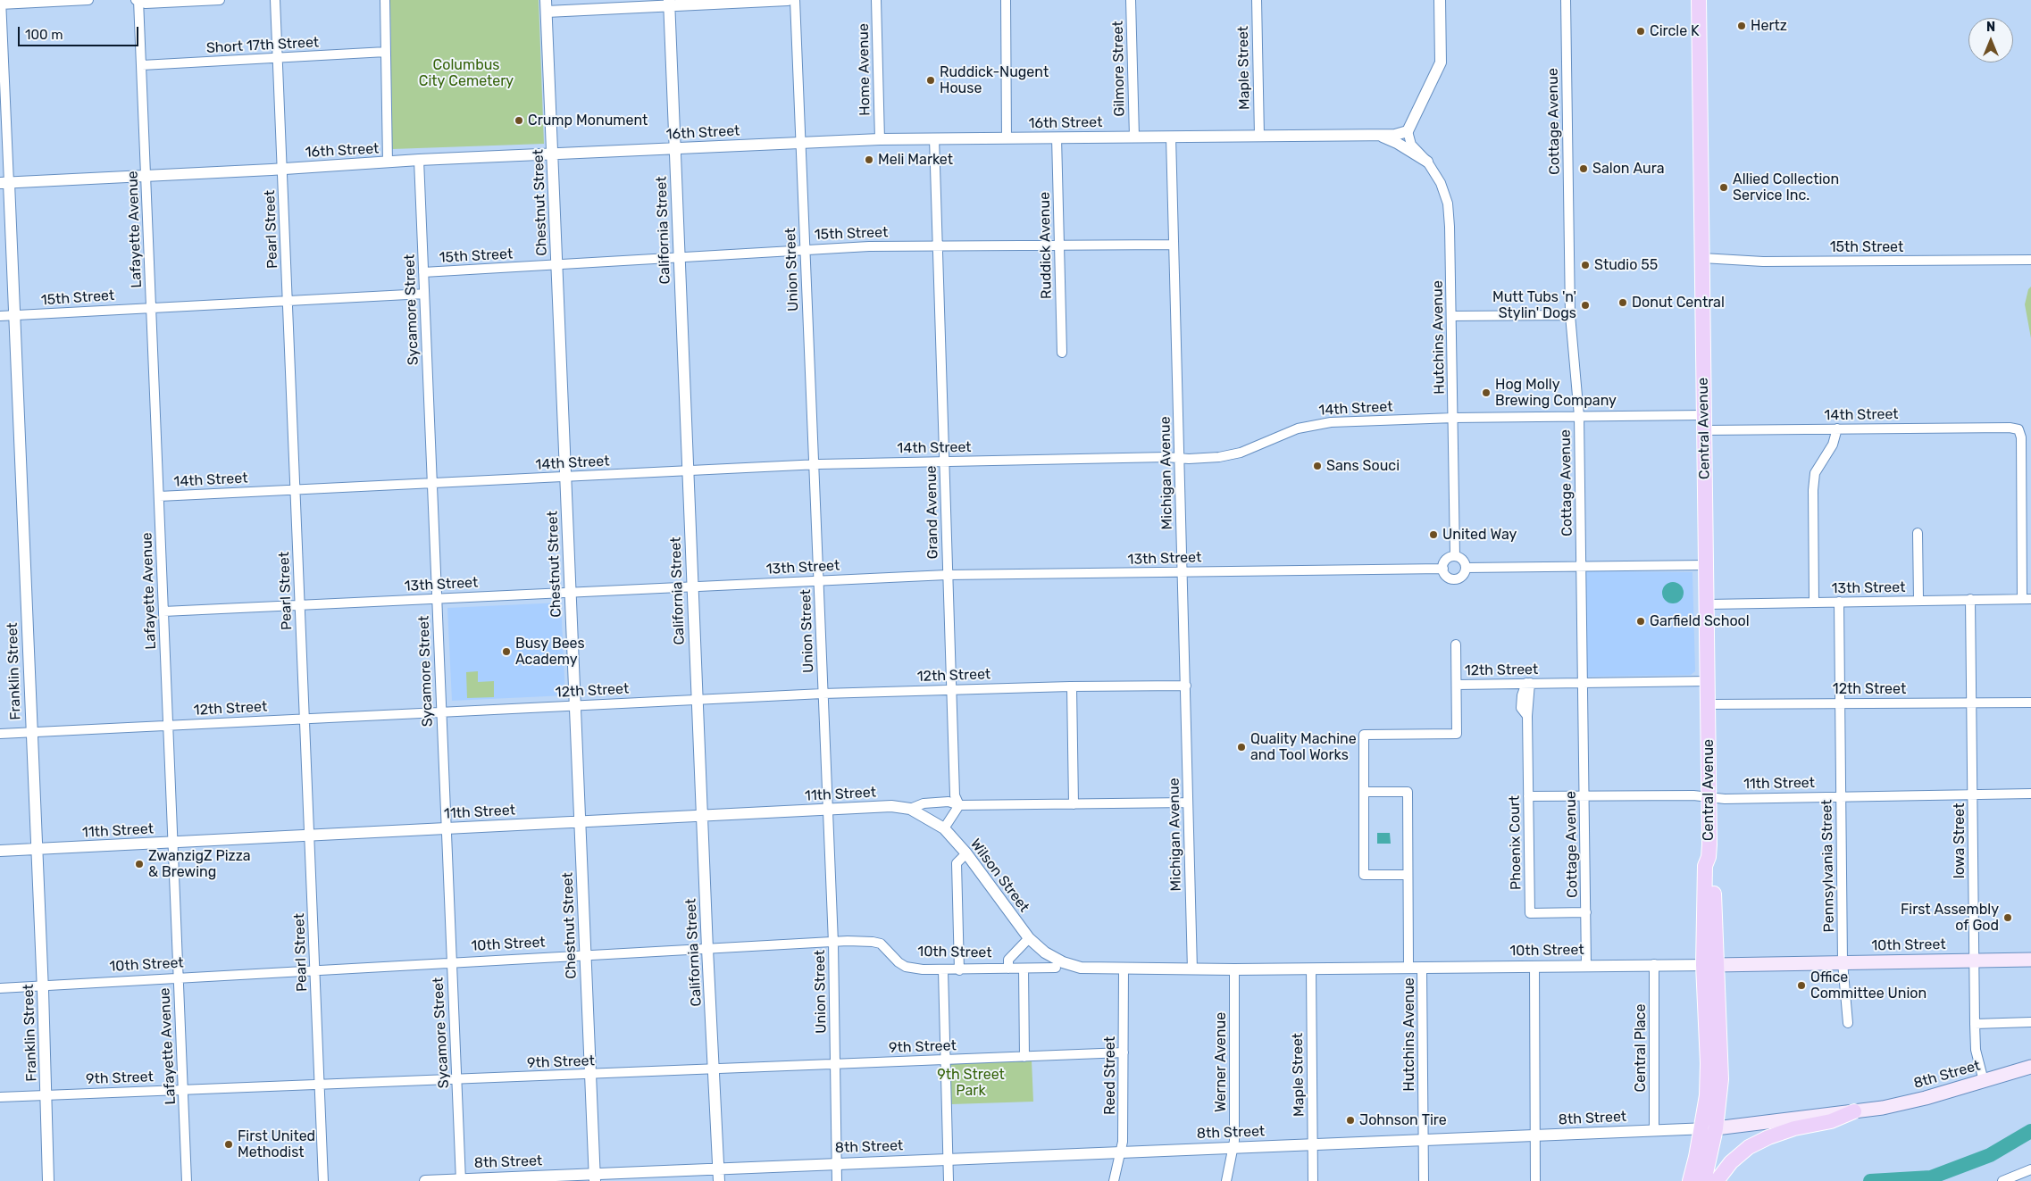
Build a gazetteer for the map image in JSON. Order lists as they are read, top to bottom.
{
  "streets": {
    "main road": ["Central Avenue", "10th Street", "8th Street"],
    "street": [
      "Short 17th Street",
      "Maple Street",
      "Gilmore Street",
      "Home Avenue",
      "Cottage Avenue",
      "16th Street",
      "Chestnut Street",
      "Lafayette Avenue",
      "Pearl Street",
      "California Street",
      "15th Street",
      "Ruddick Avenue",
      "Union Street",
      "Sycamore Street",
      "Hutchins Avenue",
      "14th Street",
      "Michigan Avenue",
      "Grand Avenue",
      "13th Street",
      "12th Street",
      "Franklin Street",
      "11th Street",
      "Iowa Street",
      "Phoenix Court",
      "Pennsylvania Street",
      "Wilson Street",
      "9th Street",
      "Central Place",
      "Werner Avenue",
      "Reed Street"
    ]
  },
  "crossings": [
    ["Short 17th Street", "Lafayette Avenue"],
    ["Short 17th Street", "Pearl Street"],
    ["Maple Street", "16th Street"],
    ["Maple Street", "10th Street"],
    ["Maple Street", "8th Street"],
    ["Gilmore Street", "16th Street"],
    ["Home Avenue", "16th Street"],
    ["Cottage Avenue", "14th Street"],
    ["Cottage Avenue", "12th Street"],
    ["Cottage Avenue", "11th Street"],
    ["Cottage Avenue", "Phoenix Court"],
    ["Cottage Avenue", "10th Street"],
    ["16th Street", "Chestnut Street"],
    ["16th Street", "Lafayette Avenue"],
    ["16th Street", "Pearl Street"],
    ["16th Street", "California Street"],
    ["16th Street", "Ruddick Avenue"],
    ["16th Street", "Union Street"],
    ["16th Street", "Sycamore Street"],
    ["16th Street", "Hutchins Avenue"],
    ["16th Street", "Michigan Avenue"],
    ["16th Street", "Grand Avenue"],
    ["16th Street", "Franklin Street"],
    ["Chestnut Street", "15th Street"],
    ["Chestnut Street", "14th Street"],
    ["Chestnut Street", "13th Street"],
    ["Chestnut Street", "12th Street"],
    ["Chestnut Street", "11th Street"],
    ["Chestnut Street", "10th Street"],
    ["Chestnut Street", "9th Street"],
    ["Chestnut Street", "8th Street"],
    ["Lafayette Avenue", "15th Street"],
    ["Lafayette Avenue", "14th Street"],
    ["Lafayette Avenue", "13th Street"],
    ["Lafayette Avenue", "12th Street"],
    ["Lafayette Avenue", "11th Street"],
    ["Lafayette Avenue", "10th Street"],
    ["Lafayette Avenue", "9th Street"],
    ["Pearl Street", "15th Street"],
    ["Pearl Street", "14th Street"],
    ["Pearl Street", "13th Street"],
    ["Pearl Street", "12th Street"],
    ["Pearl Street", "11th Street"],
    ["Pearl Street", "10th Street"],
    ["Pearl Street", "9th Street"],
    ["California Street", "15th Street"],
    ["California Street", "14th Street"],
    ["California Street", "13th Street"],
    ["California Street", "12th Street"],
    ["California Street", "11th Street"],
    ["California Street", "10th Street"],
    ["California Street", "9th Street"],
    ["California Street", "8th Street"],
    ["15th Street", "Ruddick Avenue"],
    ["15th Street", "Union Street"],
    ["15th Street", "Sycamore Street"],
    ["15th Street", "Central Avenue"],
    ["15th Street", "Michigan Avenue"],
    ["15th Street", "Grand Avenue"],
    ["15th Street", "Franklin Street"],
    ["Union Street", "14th Street"],
    ["Union Street", "13th Street"],
    ["Union Street", "12th Street"],
    ["Union Street", "11th Street"],
    ["Union Street", "10th Street"],
    ["Union Street", "9th Street"],
    ["Union Street", "8th Street"],
    ["Sycamore Street", "14th Street"],
    ["Sycamore Street", "13th Street"],
    ["Sycamore Street", "12th Street"],
    ["Sycamore Street", "11th Street"],
    ["Sycamore Street", "10th Street"],
    ["Sycamore Street", "9th Street"],
    ["Sycamore Street", "8th Street"],
    ["Hutchins Avenue", "14th Street"],
    ["Hutchins Avenue", "13th Street"],
    ["Hutchins Avenue", "10th Street"],
    ["Hutchins Avenue", "8th Street"],
    ["14th Street", "Central Avenue"],
    ["14th Street", "Michigan Avenue"],
    ["14th Street", "Grand Avenue"],
    ["14th Street", "13th Street"],
    ["Central Avenue", "13th Street"],
    ["Central Avenue", "12th Street"],
    ["Central Avenue", "11th Street"],
    ["Central Avenue", "10th Street"],
    ["Central Avenue", "8th Street"],
    ["Michigan Avenue", "13th Street"],
    ["Michigan Avenue", "12th Street"],
    ["Michigan Avenue", "11th Street"],
    ["Michigan Avenue", "10th Street"],
    ["Grand Avenue", "13th Street"],
    ["Grand Avenue", "12th Street"],
    ["Grand Avenue", "11th Street"],
    ["13th Street", "Iowa Street"],
    ["13th Street", "Pennsylvania Street"],
    ["12th Street", "Franklin Street"],
    ["12th Street", "Iowa Street"],
    ["12th Street", "Phoenix Court"],
    ["12th Street", "Pennsylvania Street"],
    ["Franklin Street", "11th Street"],
    ["Franklin Street", "10th Street"],
    ["Franklin Street", "9th Street"],
    ["11th Street", "Iowa Street"],
    ["11th Street", "Phoenix Court"],
    ["11th Street", "Pennsylvania Street"],
    ["11th Street", "Wilson Street"],
    ["Iowa Street", "10th Street"],
    ["Iowa Street", "8th Street"],
    ["Pennsylvania Street", "10th Street"],
    ["Wilson Street", "10th Street"],
    ["10th Street", "Central Place"],
    ["10th Street", "Werner Avenue"],
    ["10th Street", "Reed Street"],
    ["9th Street", "Reed Street"],
    ["Central Place", "8th Street"],
    ["Werner Avenue", "8th Street"],
    ["8th Street", "Reed Street"]
  ],
  "parks": ["Columbus City Cemetery", "9th Street Park"],
  "places": [
    "Hertz",
    "Circle K",
    "Ruddick-Nugent House",
    "Crump Monument",
    "Meli Market",
    "Salon Aura",
    "Allied Collection Service Inc.",
    "Studio 55",
    "Donut Central",
    "Mutt Tubs 'n' Stylin' Dogs",
    "Hog Molly Brewing Company",
    "Sans Souci",
    "United Way",
    "Garfield School",
    "Busy Bees Academy",
    "Quality Machine and Tool Works",
    "ZwanzigZ Pizza & Brewing",
    "First Assembly of God",
    "Office Committee Union",
    "Johnson Tire",
    "First United Methodist"
  ],
  "scale_bar": "100 m",
  "north": "top"
}
